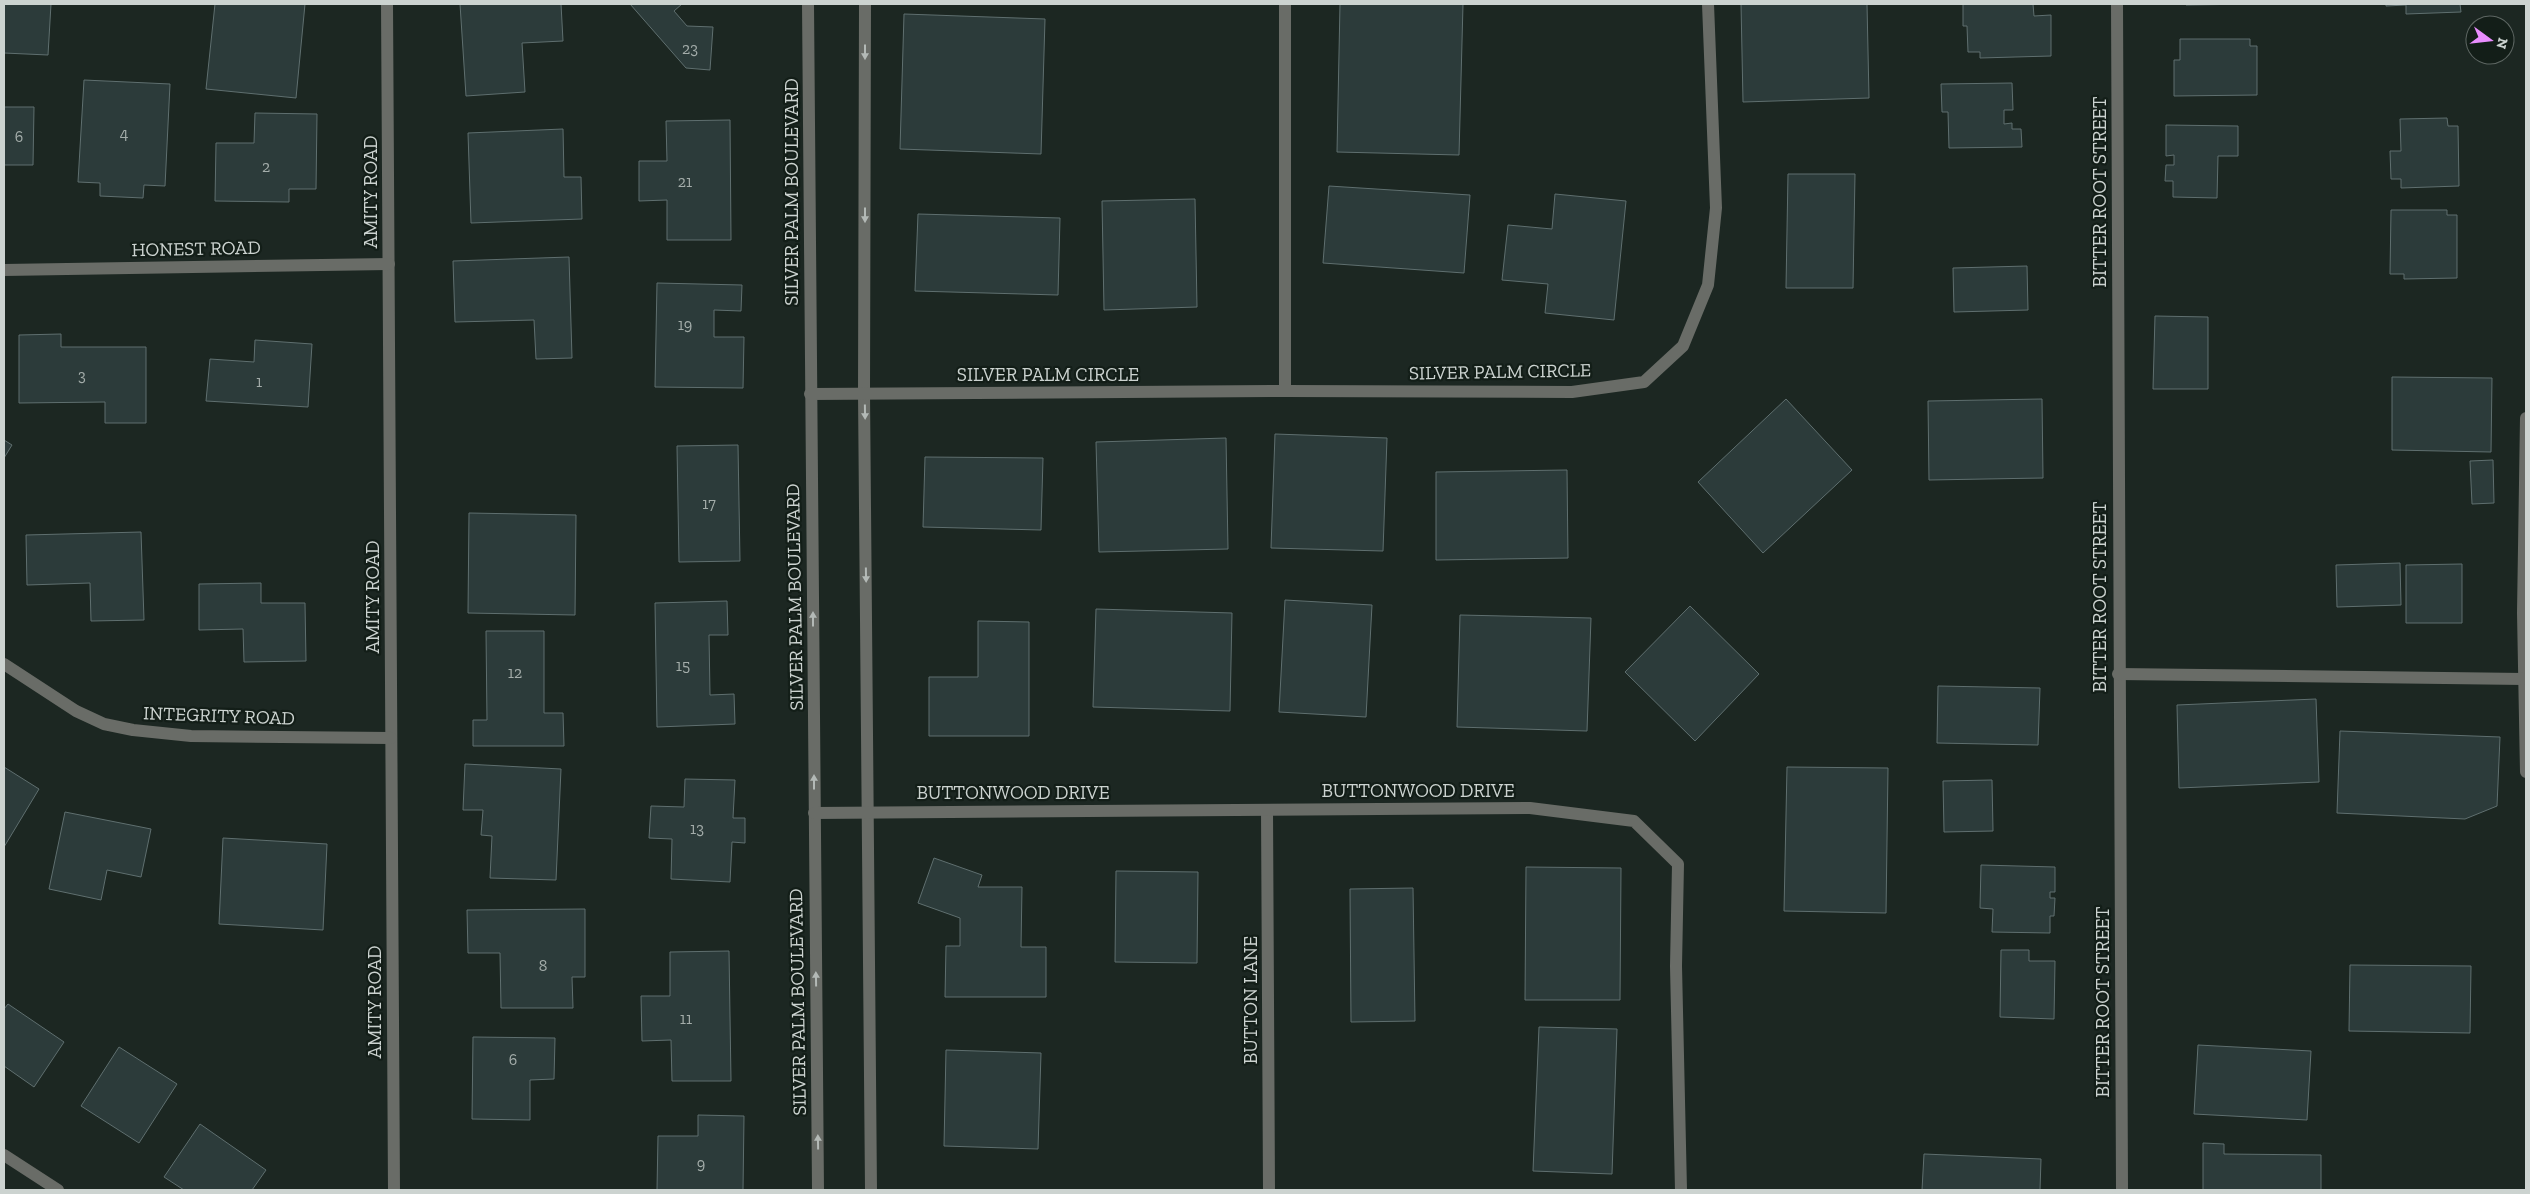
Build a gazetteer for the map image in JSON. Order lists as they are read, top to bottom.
{
  "streets": {
    "street": [
      "AMITY ROAD",
      "SILVER PALM BOULEVARD",
      "BITTER ROOT STREET",
      "HONEST ROAD",
      "SILVER PALM CIRCLE",
      "INTEGRITY ROAD",
      "BUTTONWOOD DRIVE",
      "BUTTON LANE"
    ]
  },
  "crossings": [
    ["AMITY ROAD", "HONEST ROAD"],
    ["AMITY ROAD", "INTEGRITY ROAD"],
    ["SILVER PALM BOULEVARD", "SILVER PALM CIRCLE"],
    ["SILVER PALM BOULEVARD", "BUTTONWOOD DRIVE"],
    ["BUTTONWOOD DRIVE", "BUTTON LANE"]
  ],
  "house_numbers": [
    "23",
    "4",
    "6",
    "2",
    "21",
    "19",
    "3",
    "1",
    "17",
    "15",
    "12",
    "13",
    "8",
    "11",
    "6",
    "9"
  ],
  "north": "right"
}
